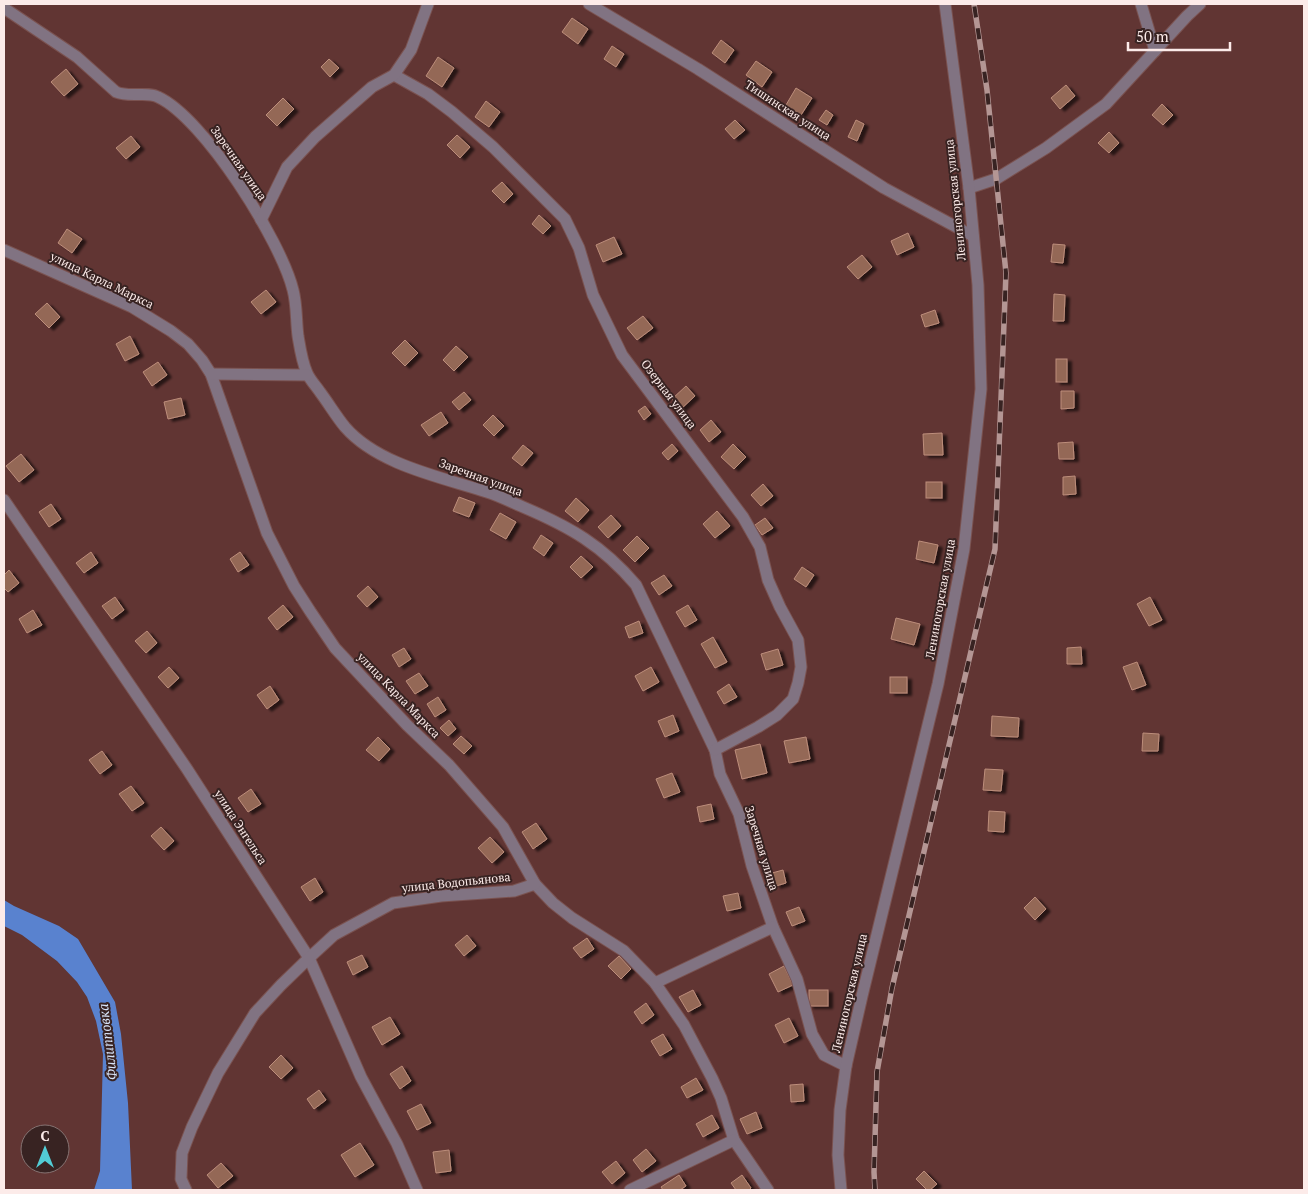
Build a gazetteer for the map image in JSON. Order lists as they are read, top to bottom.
{
  "streets": {
    "street": [
      "Тишинская улица",
      "Заречная улица",
      "Лениногорская улица",
      "улица Карла Маркса",
      "Озерная улица",
      "улица Энгельса",
      "улица Водопьянова"
    ]
  },
  "crossings": [
    ["Тишинская улица", "Лениногорская улица"],
    ["Заречная улица", "Лениногорская улица"],
    ["Заречная улица", "Озерная улица"],
    ["улица Карла Маркса", "улица Водопьянова"],
    ["улица Энгельса", "улица Водопьянова"]
  ],
  "water": ["Филипповка"],
  "scale_bar": "50 m",
  "north": "top"
}
